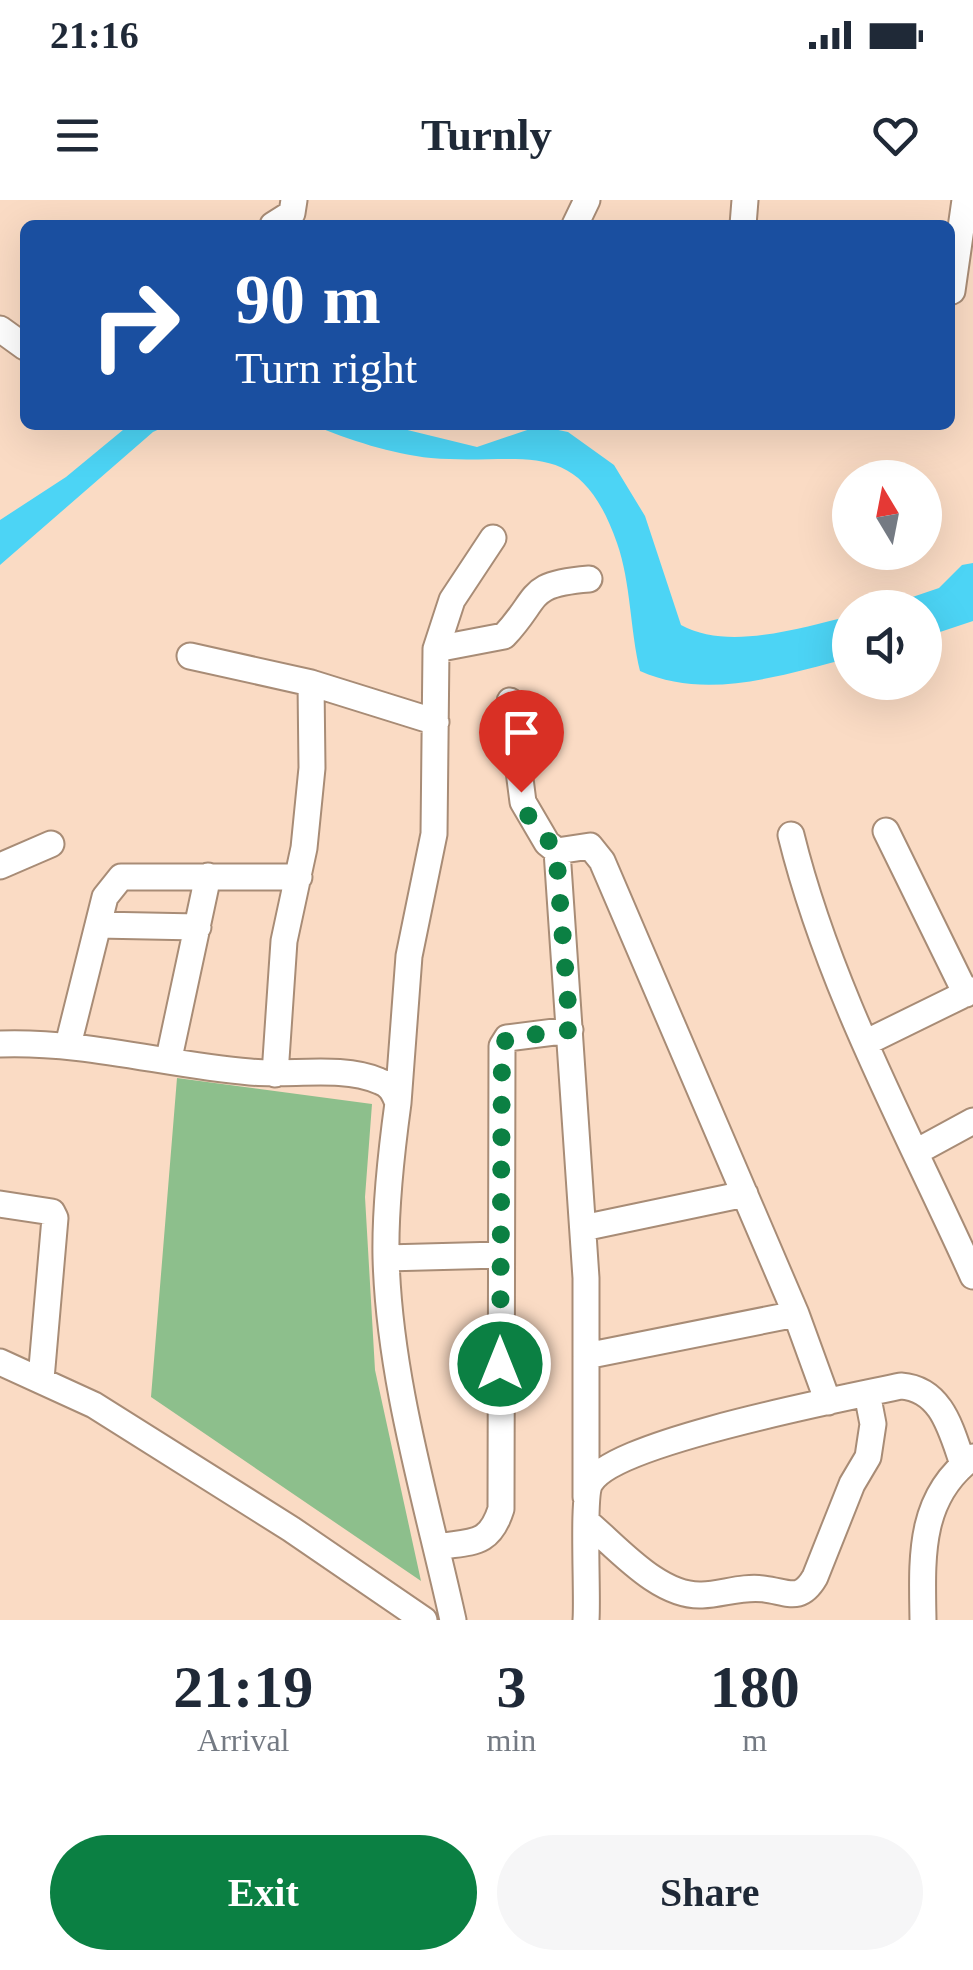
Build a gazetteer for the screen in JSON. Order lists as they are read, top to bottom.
{
  "north": "top",
  "page": {
    "status": "21:16",
    "header": "Turnly",
    "turn": ["90 m", "Turn right"],
    "eta": [
      "21:19",
      "Arrival",
      "3",
      "min",
      "180",
      "m"
    ],
    "buttons": ["Exit", "Share"]
  }
}
